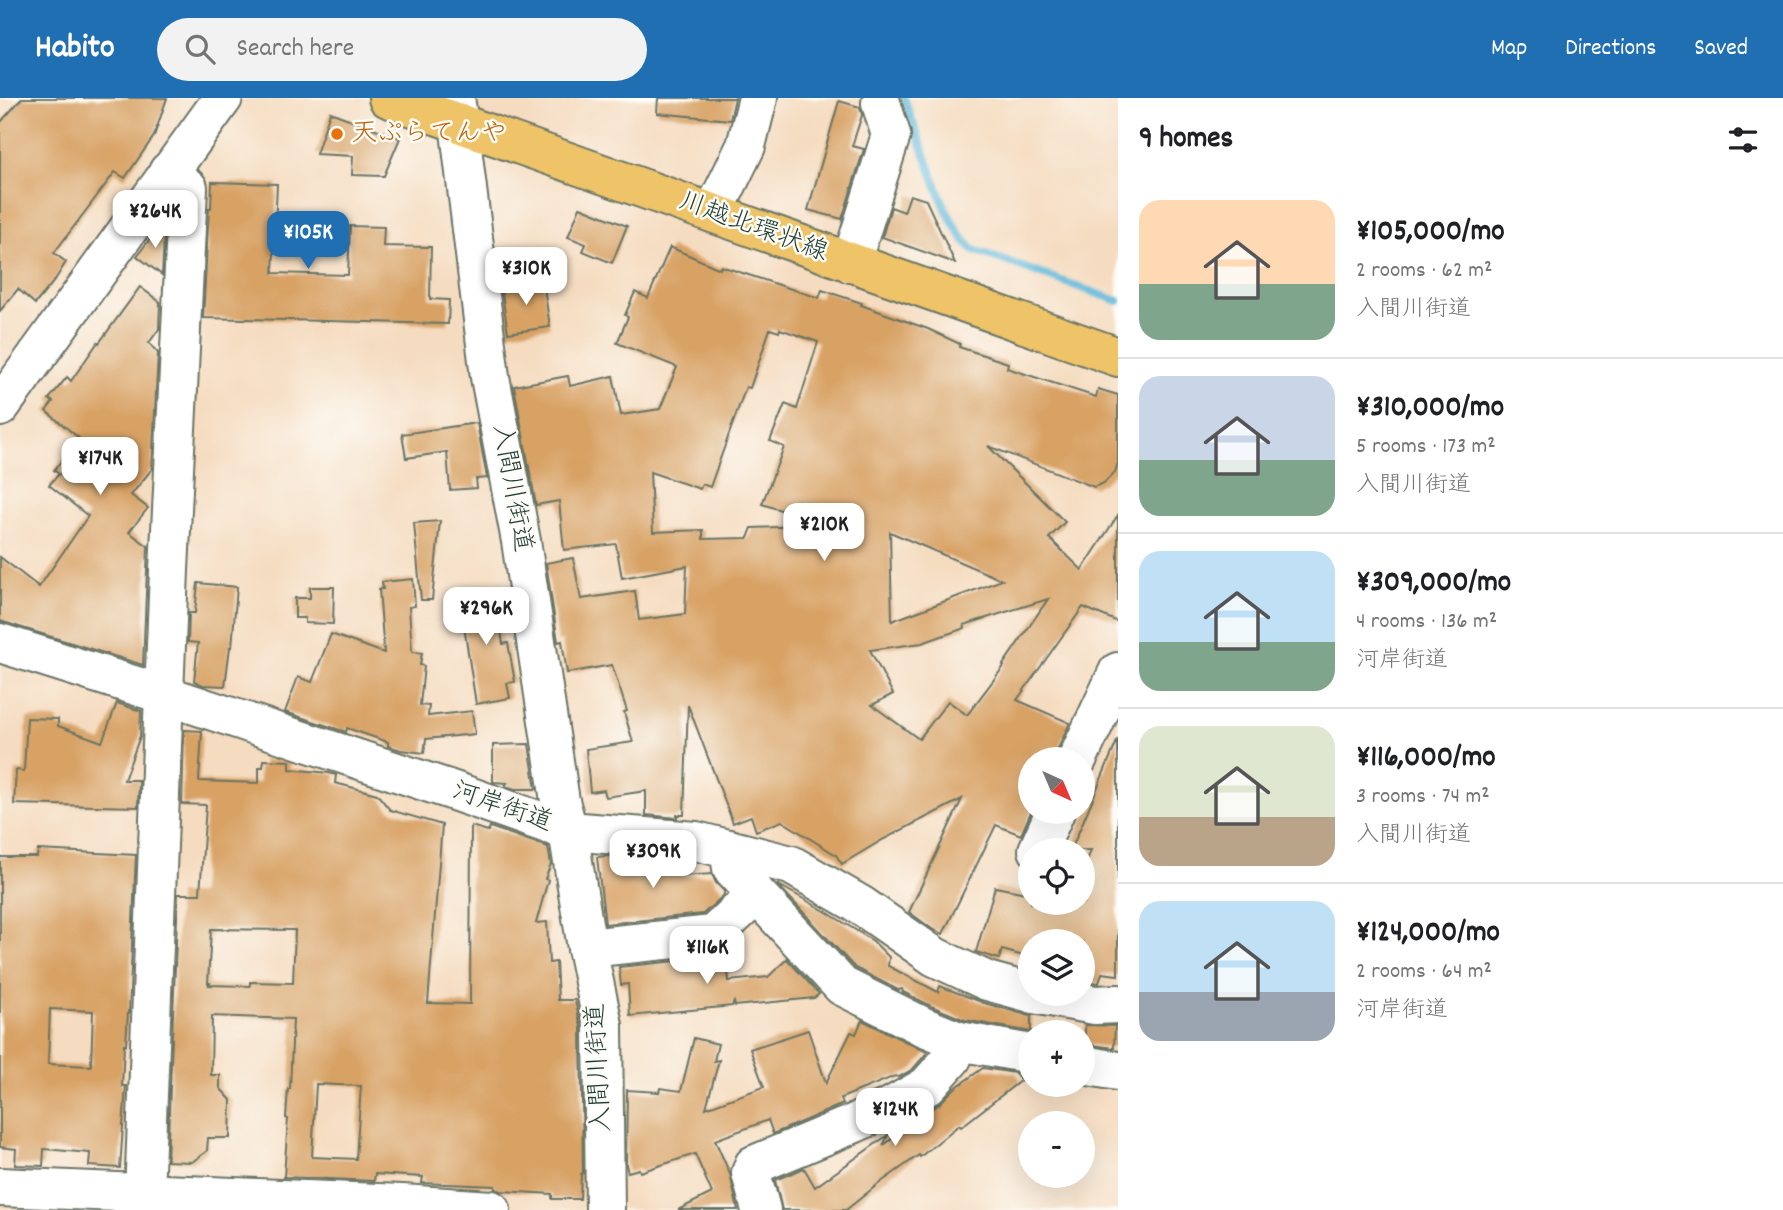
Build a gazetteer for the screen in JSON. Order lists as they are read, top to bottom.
{
  "streets": {
    "main road": ["川越北環状線"],
    "street": ["入間川街道", "河岸街道"]
  },
  "crossings": [
    ["川越北環状線", "入間川街道"],
    ["入間川街道", "河岸街道"]
  ],
  "places": ["天ぷらてんや"],
  "north": "bottom right",
  "page": {
    "header": "Habito",
    "search": "Search here",
    "nav": ["Map", "Directions", "Saved"],
    "heading": "9 homes",
    "list": [
      {
        "name": "¥105,000/mo",
        "note": "2 rooms · 62 m² · 入間川街道"
      },
      {
        "name": "¥310,000/mo",
        "note": "5 rooms · 173 m² · 入間川街道"
      },
      {
        "name": "¥309,000/mo",
        "note": "4 rooms · 136 m² · 河岸街道"
      },
      {
        "name": "¥116,000/mo",
        "note": "3 rooms · 74 m² · 入間川街道"
      },
      {
        "name": "¥124,000/mo",
        "note": "2 rooms · 64 m² · 河岸街道"
      }
    ],
    "price": [
      "¥264K",
      "¥105K",
      "¥310K",
      "¥174K",
      "¥210K",
      "¥296K",
      "¥309K",
      "¥116K",
      "¥124K"
    ],
    "map_buttons": ["+", "−"]
  }
}
